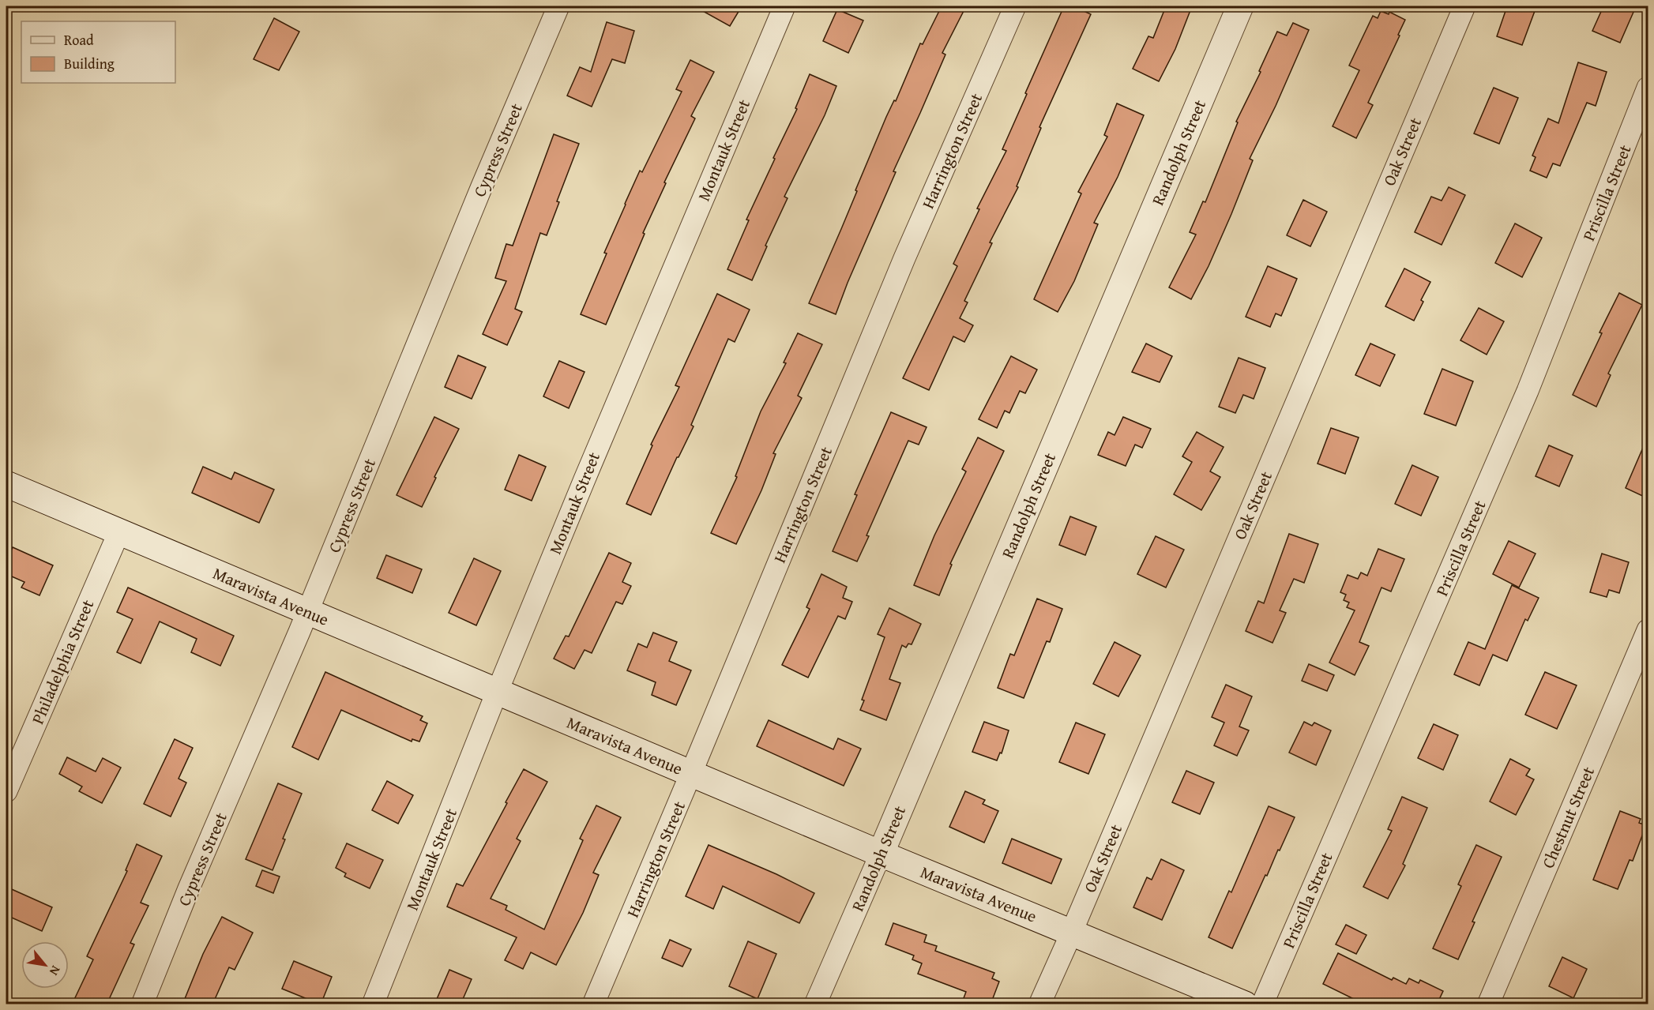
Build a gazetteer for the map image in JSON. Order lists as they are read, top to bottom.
{
  "streets": {
    "main road": ["Randolph Street", "Maravista Avenue"],
    "street": [
      "Cypress Street",
      "Montauk Street",
      "Harrington Street",
      "Oak Street",
      "Priscilla Street",
      "Philadelphia Street",
      "Chestnut Street"
    ]
  },
  "crossings": [
    ["Cypress Street", "Maravista Avenue"],
    ["Montauk Street", "Maravista Avenue"],
    ["Harrington Street", "Maravista Avenue"],
    ["Oak Street", "Maravista Avenue"],
    ["Randolph Street", "Maravista Avenue"],
    ["Maravista Avenue", "Philadelphia Street"]
  ],
  "legend": ["Road", "Building"],
  "north": "bottom right"
}
